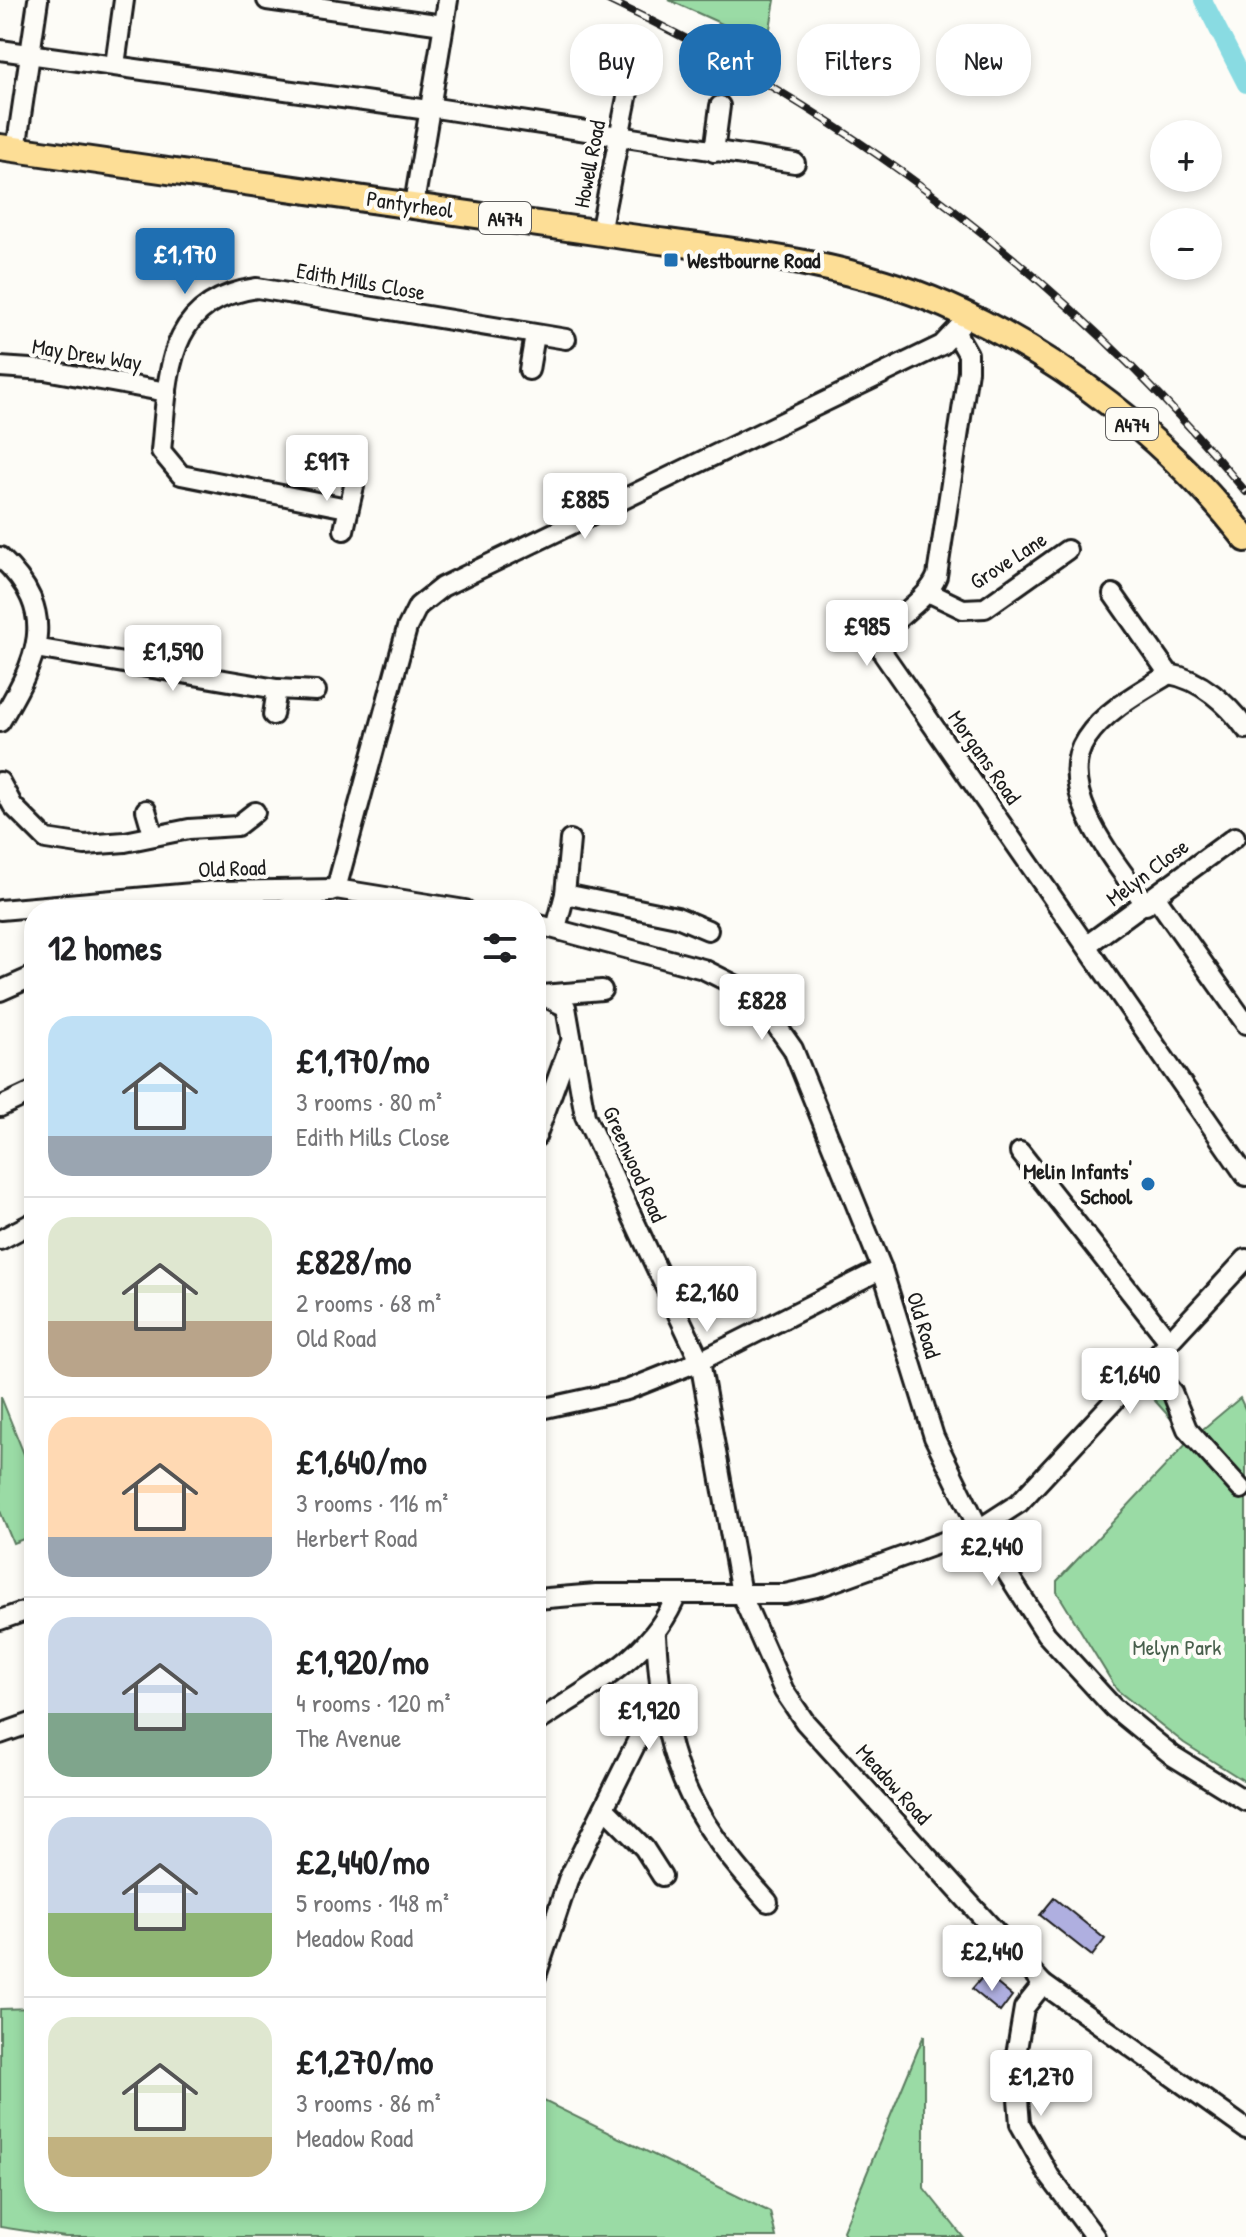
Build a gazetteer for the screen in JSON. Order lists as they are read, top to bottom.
{
  "streets": {
    "main road": ["Pantyrheol", "A474"],
    "street": [
      "Howell Road",
      "Edith Mills Close",
      "May Drew Way",
      "Grove Lane",
      "Morgans Road",
      "Old Road",
      "Melyn Close",
      "Greenwood Road",
      "Meadow Road"
    ]
  },
  "crossings": [
    ["Howell Road", "Pantyrheol"],
    ["Edith Mills Close", "May Drew Way"],
    ["Grove Lane", "Morgans Road"],
    ["Morgans Road", "Melyn Close"],
    ["Greenwood Road", "Meadow Road"]
  ],
  "parks": ["Melyn Park"],
  "places": {
    "transit": ["Westbourne Road"],
    "other": ["Melin Infants' School"]
  },
  "page": {
    "chip": [
      "Buy",
      "Rent",
      "Filters",
      "New"
    ],
    "map_buttons": ["+", "−"],
    "price": [
      "£1,170",
      "£917",
      "£885",
      "£985",
      "£1,590",
      "£828",
      "£2,160",
      "£1,640",
      "£2,440",
      "£1,920",
      "£2,440",
      "£1,270"
    ],
    "heading": "12 homes",
    "list": [
      {
        "name": "£1,170/mo",
        "note": "3 rooms · 80 m² · Edith Mills Close"
      },
      {
        "name": "£828/mo",
        "note": "2 rooms · 68 m² · Old Road"
      },
      {
        "name": "£1,640/mo",
        "note": "3 rooms · 116 m² · Herbert Road"
      },
      {
        "name": "£1,920/mo",
        "note": "4 rooms · 120 m² · The Avenue"
      },
      {
        "name": "£2,440/mo",
        "note": "5 rooms · 148 m² · Meadow Road"
      },
      {
        "name": "£1,270/mo",
        "note": "3 rooms · 86 m² · Meadow Road"
      }
    ]
  }
}
